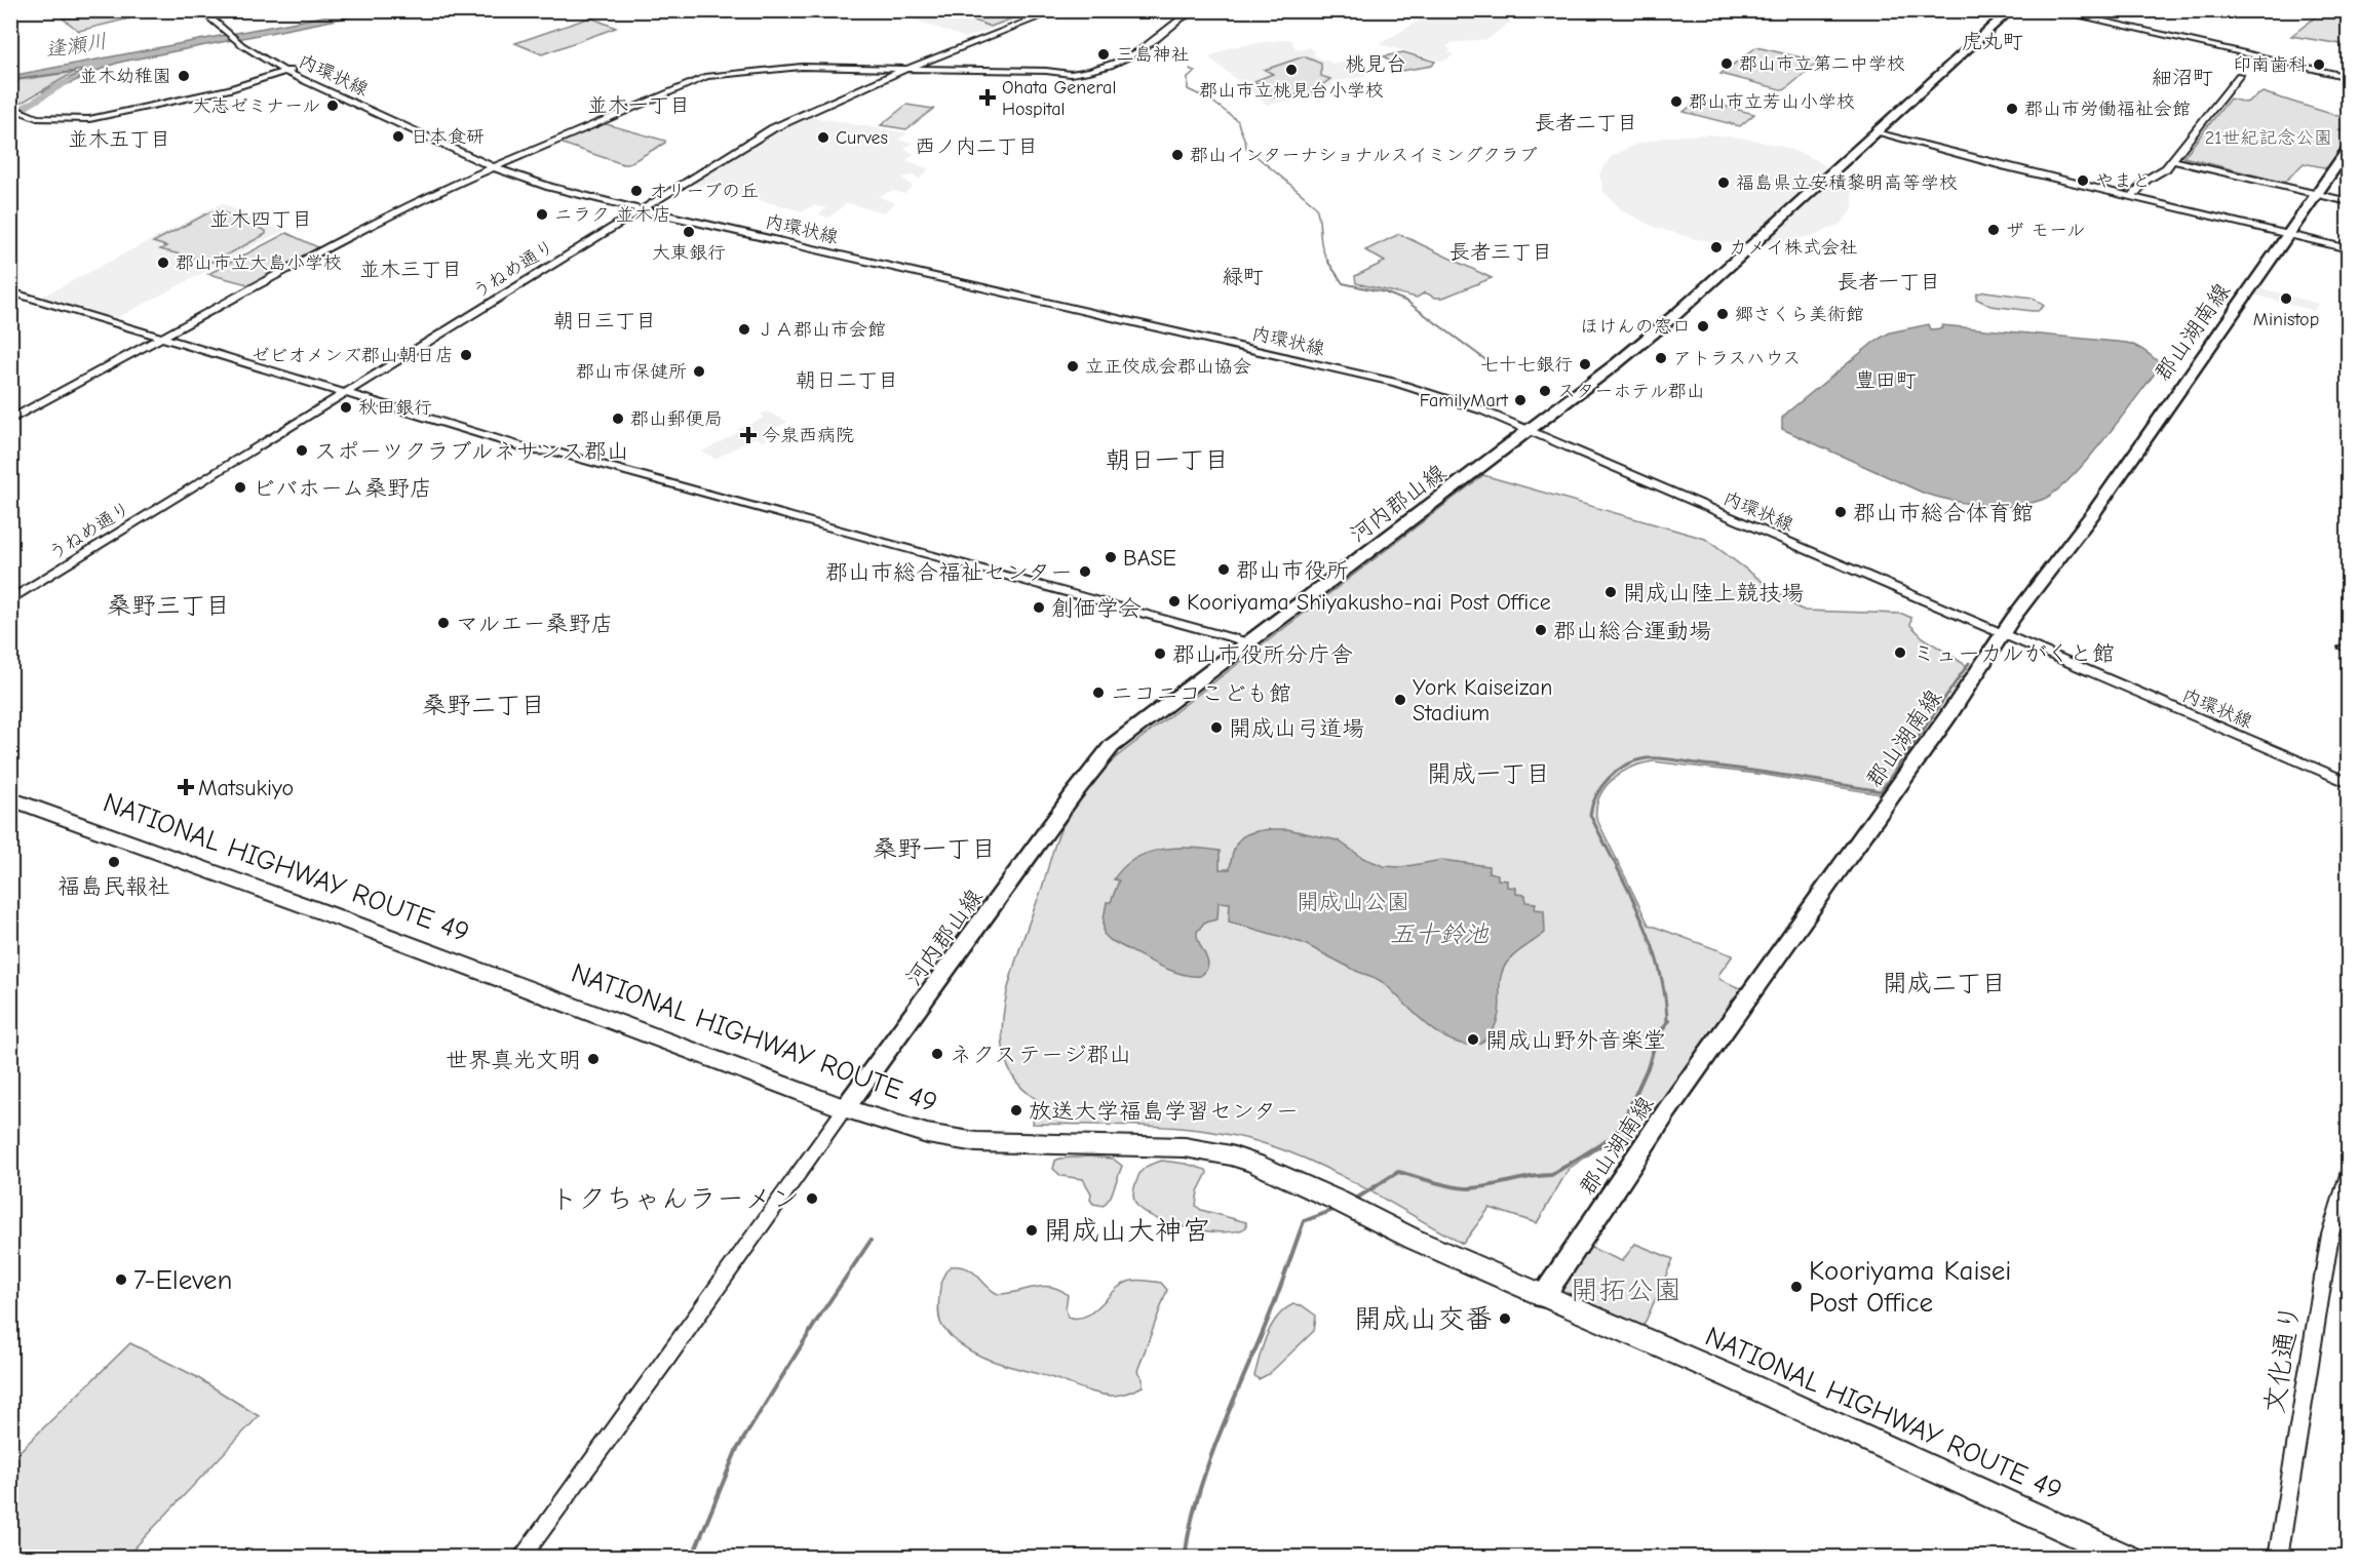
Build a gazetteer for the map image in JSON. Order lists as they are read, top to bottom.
{
  "streets": {
    "highway": ["NATIONAL HIGHWAY ROUTE 49"],
    "main road": ["郡山湖南線", "河内郡山線"],
    "street": ["内環状線", "うねめ通り", "文化通り"]
  },
  "crossings": [
    ["内環状線", "うねめ通り"],
    ["内環状線", "郡山湖南線"],
    ["内環状線", "河内郡山線"],
    ["郡山湖南線", "NATIONAL HIGHWAY ROUTE 49"],
    ["河内郡山線", "NATIONAL HIGHWAY ROUTE 49"]
  ],
  "districts": [
    "虎丸町",
    "桃見台",
    "細沼町",
    "並木一丁目",
    "長者二丁目",
    "並木五丁目",
    "西ノ内二丁目",
    "並木四丁目",
    "長者三丁目",
    "並木三丁目",
    "緑町",
    "長者一丁目",
    "朝日三丁目",
    "朝日二丁目",
    "豊田町",
    "朝日一丁目",
    "桑野三丁目",
    "桑野二丁目",
    "開成一丁目",
    "桑野一丁目",
    "開成二丁目"
  ],
  "water": ["逢瀬川", "五十鈴池"],
  "parks": ["21世紀記念公園", "開成山公園", "開拓公園"],
  "places": {
    "other": [
      "三島神社",
      "郡山市立第二中学校",
      "印南歯科",
      "郡山市立桃見台小学校",
      "並木幼稚園",
      "郡山市立芳山小学校",
      "大志ゼミナール",
      "郡山市労働福祉会館",
      "日本食研",
      "Curves",
      "郡山インターナショナルスイミングクラブ",
      "やまと",
      "福島県立安積黎明高等学校",
      "オリーブの丘",
      "ニラク 並木店",
      "ザ モール",
      "大東銀行",
      "カメイ株式会社",
      "郡山市立大島小学校",
      "Ministop",
      "郷さくら美術館",
      "ほけんの窓口",
      "ＪＡ郡山市会館",
      "ゼビオメンズ郡山朝日店",
      "アトラスハウス",
      "七十七銀行",
      "立正佼成会郡山協会",
      "郡山市保健所",
      "スターホテル郡山",
      "FamilyMart",
      "秋田銀行",
      "郡山郵便局",
      "スポーツクラブルネサンス郡山",
      "ビバホーム桑野店",
      "郡山市総合体育館",
      "BASE",
      "郡山市役所",
      "郡山市総合福祉センター",
      "開成山陸上競技場",
      "Kooriyama Shiyakusho-nai Post Office",
      "創価学会",
      "マルエー桑野店",
      "郡山総合運動場",
      "ミューカルがくと館",
      "郡山市役所分庁舎",
      "ニコニコこども館",
      "York Kaiseizan Stadium",
      "開成山弓道場",
      "福島民報社",
      "開成山野外音楽堂",
      "ネクステージ郡山",
      "世界真光文明",
      "放送大学福島学習センター",
      "トクちゃんラーメン",
      "開成山大神宮",
      "7-Eleven",
      "Kooriyama Kaisei Post Office",
      "開成山交番"
    ],
    "health": ["Ohata General Hospital", "今泉西病院", "Matsukiyo"]
  }
}
